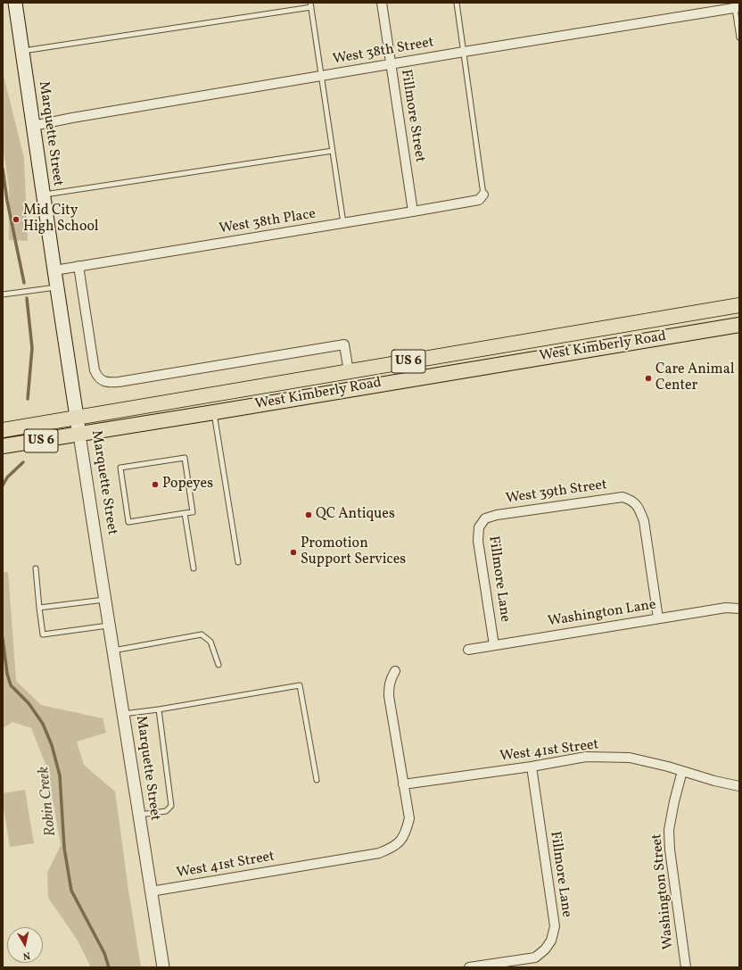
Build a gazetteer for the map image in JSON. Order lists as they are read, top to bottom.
{
  "streets": {
    "main road": ["Marquette Street", "West Kimberly Road", "US 6"],
    "street": [
      "West 38th Street",
      "Fillmore Street",
      "West 38th Place",
      "West 39th Street",
      "Fillmore Lane",
      "Washington Lane",
      "West 41st Street",
      "Washington Street"
    ]
  },
  "crossings": [
    ["West 38th Street", "Fillmore Street"],
    ["West 38th Street", "Marquette Street"],
    ["Fillmore Street", "West 38th Place"],
    ["Marquette Street", "West 38th Place"],
    ["Marquette Street", "West Kimberly Road"],
    ["Marquette Street", "West 41st Street"],
    ["West 38th Place", "West Kimberly Road"],
    ["West 39th Street", "Fillmore Lane"],
    ["West 39th Street", "Washington Lane"],
    ["Fillmore Lane", "Washington Lane"],
    ["Fillmore Lane", "West 41st Street"],
    ["West 41st Street", "Washington Street"]
  ],
  "water": ["Robin Creek"],
  "places": [
    "Mid City High School",
    "Care Animal Center",
    "Popeyes",
    "QC Antiques",
    "Promotion Support Services"
  ],
  "north": "bottom"
}
